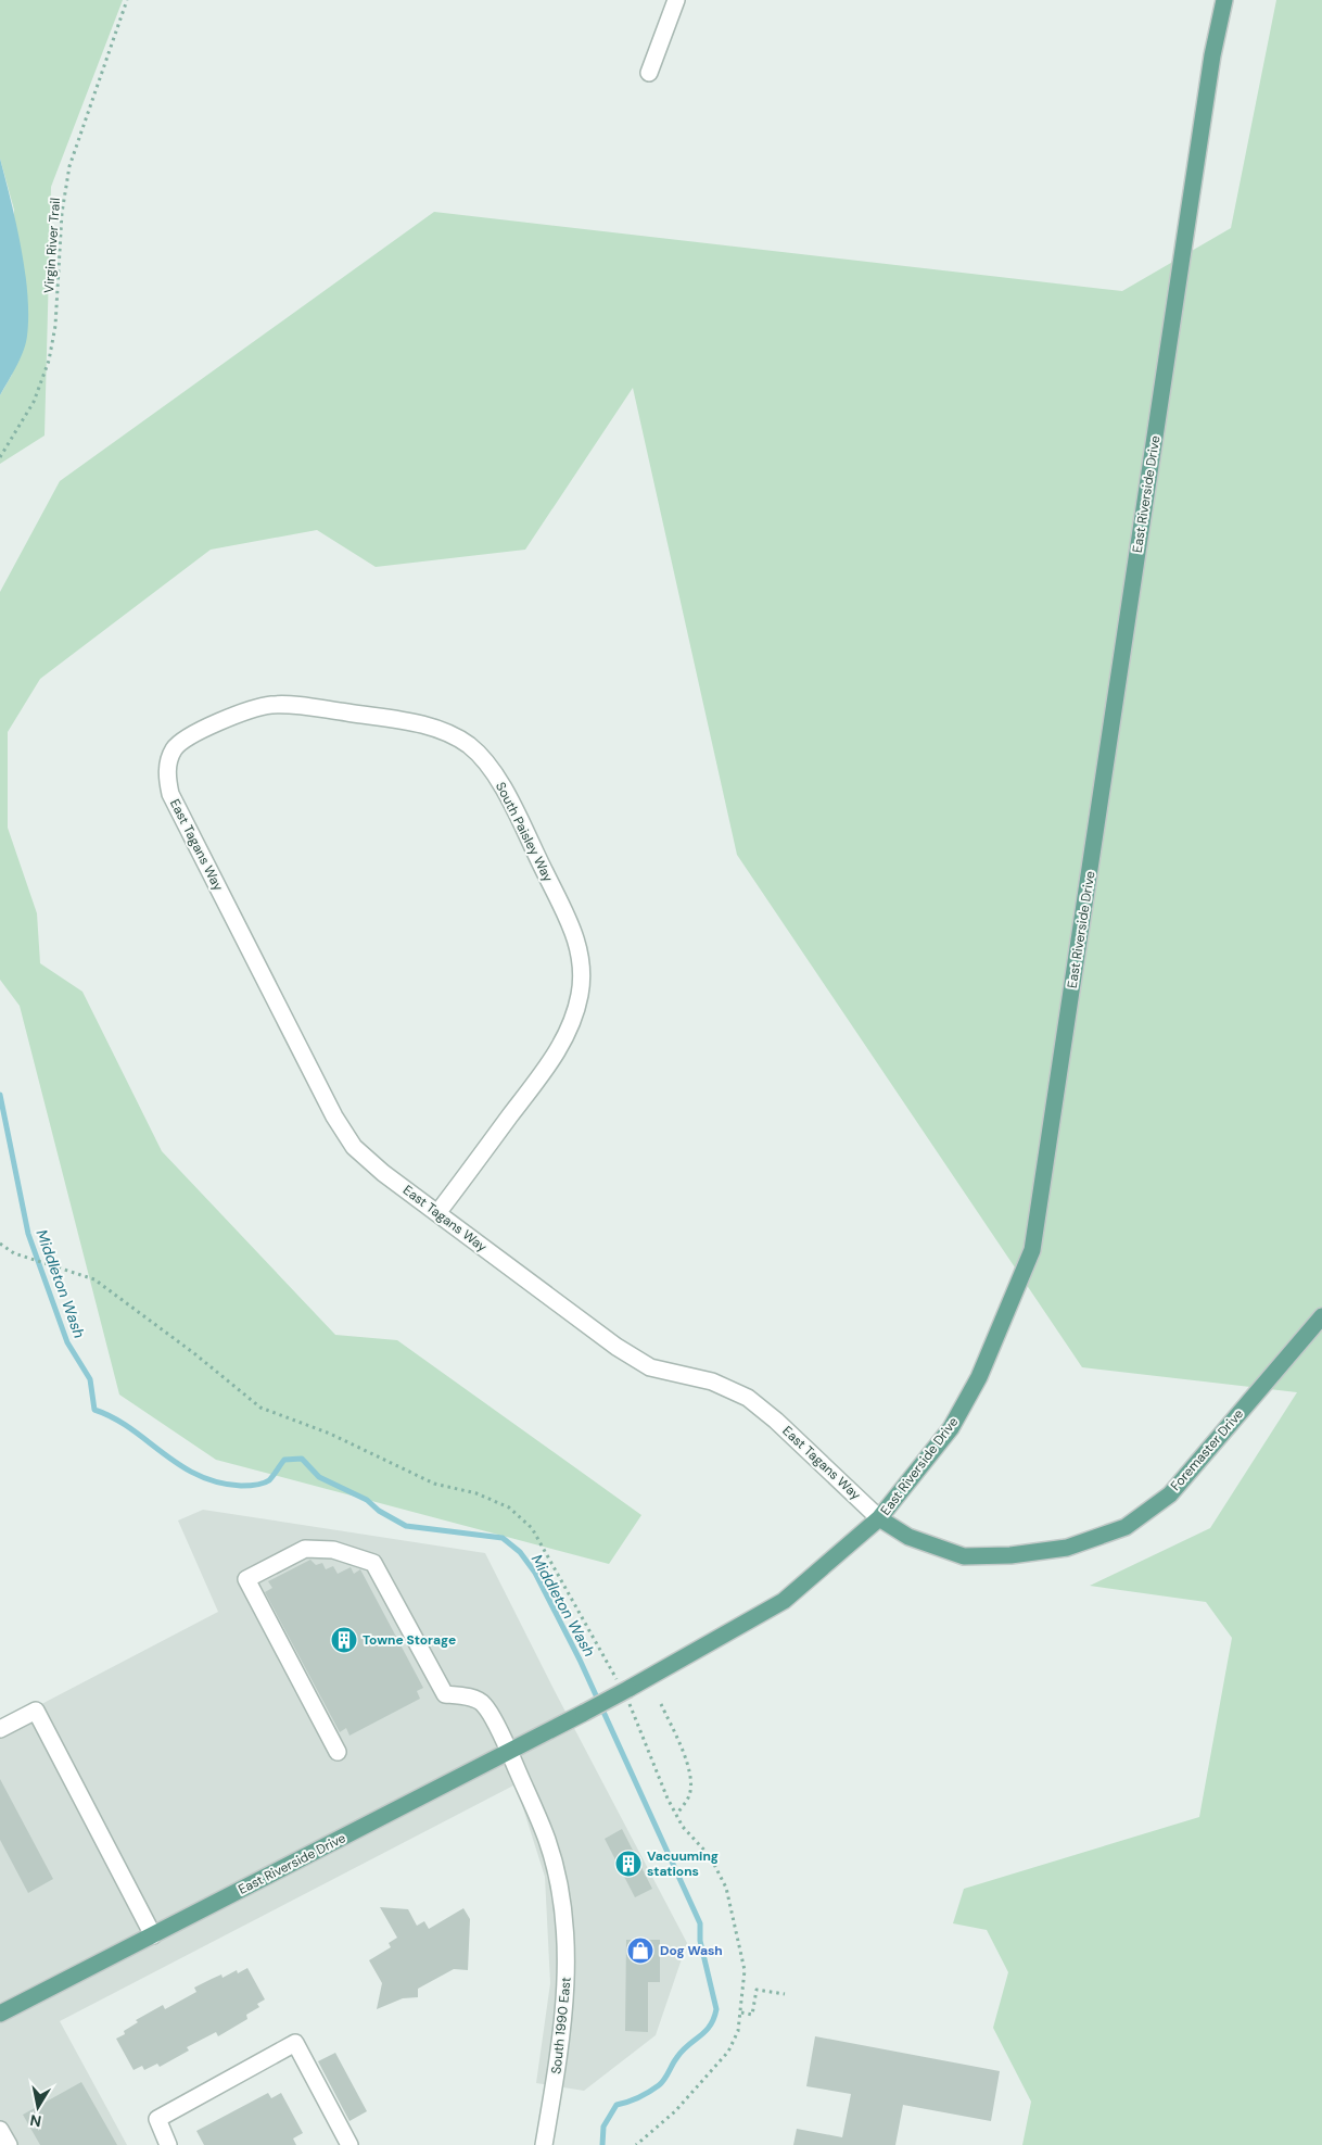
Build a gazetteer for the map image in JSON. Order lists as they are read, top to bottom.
{
  "streets": {
    "main road": ["East Riverside Drive", "Foremaster Drive"],
    "street": ["South Paisley Way", "East Tagans Way", "South 1990 East"],
    "path": ["Virgin River Trail"]
  },
  "crossings": [
    ["East Riverside Drive", "East Tagans Way"],
    ["East Riverside Drive", "Foremaster Drive"],
    ["East Riverside Drive", "South 1990 East"],
    ["South Paisley Way", "East Tagans Way"],
    ["East Tagans Way", "Foremaster Drive"]
  ],
  "water": ["Middleton Wash"],
  "places": {
    "building": ["Towne Storage", "Vacuuming stations"],
    "shop": ["Dog Wash"]
  },
  "north": "bottom"
}
